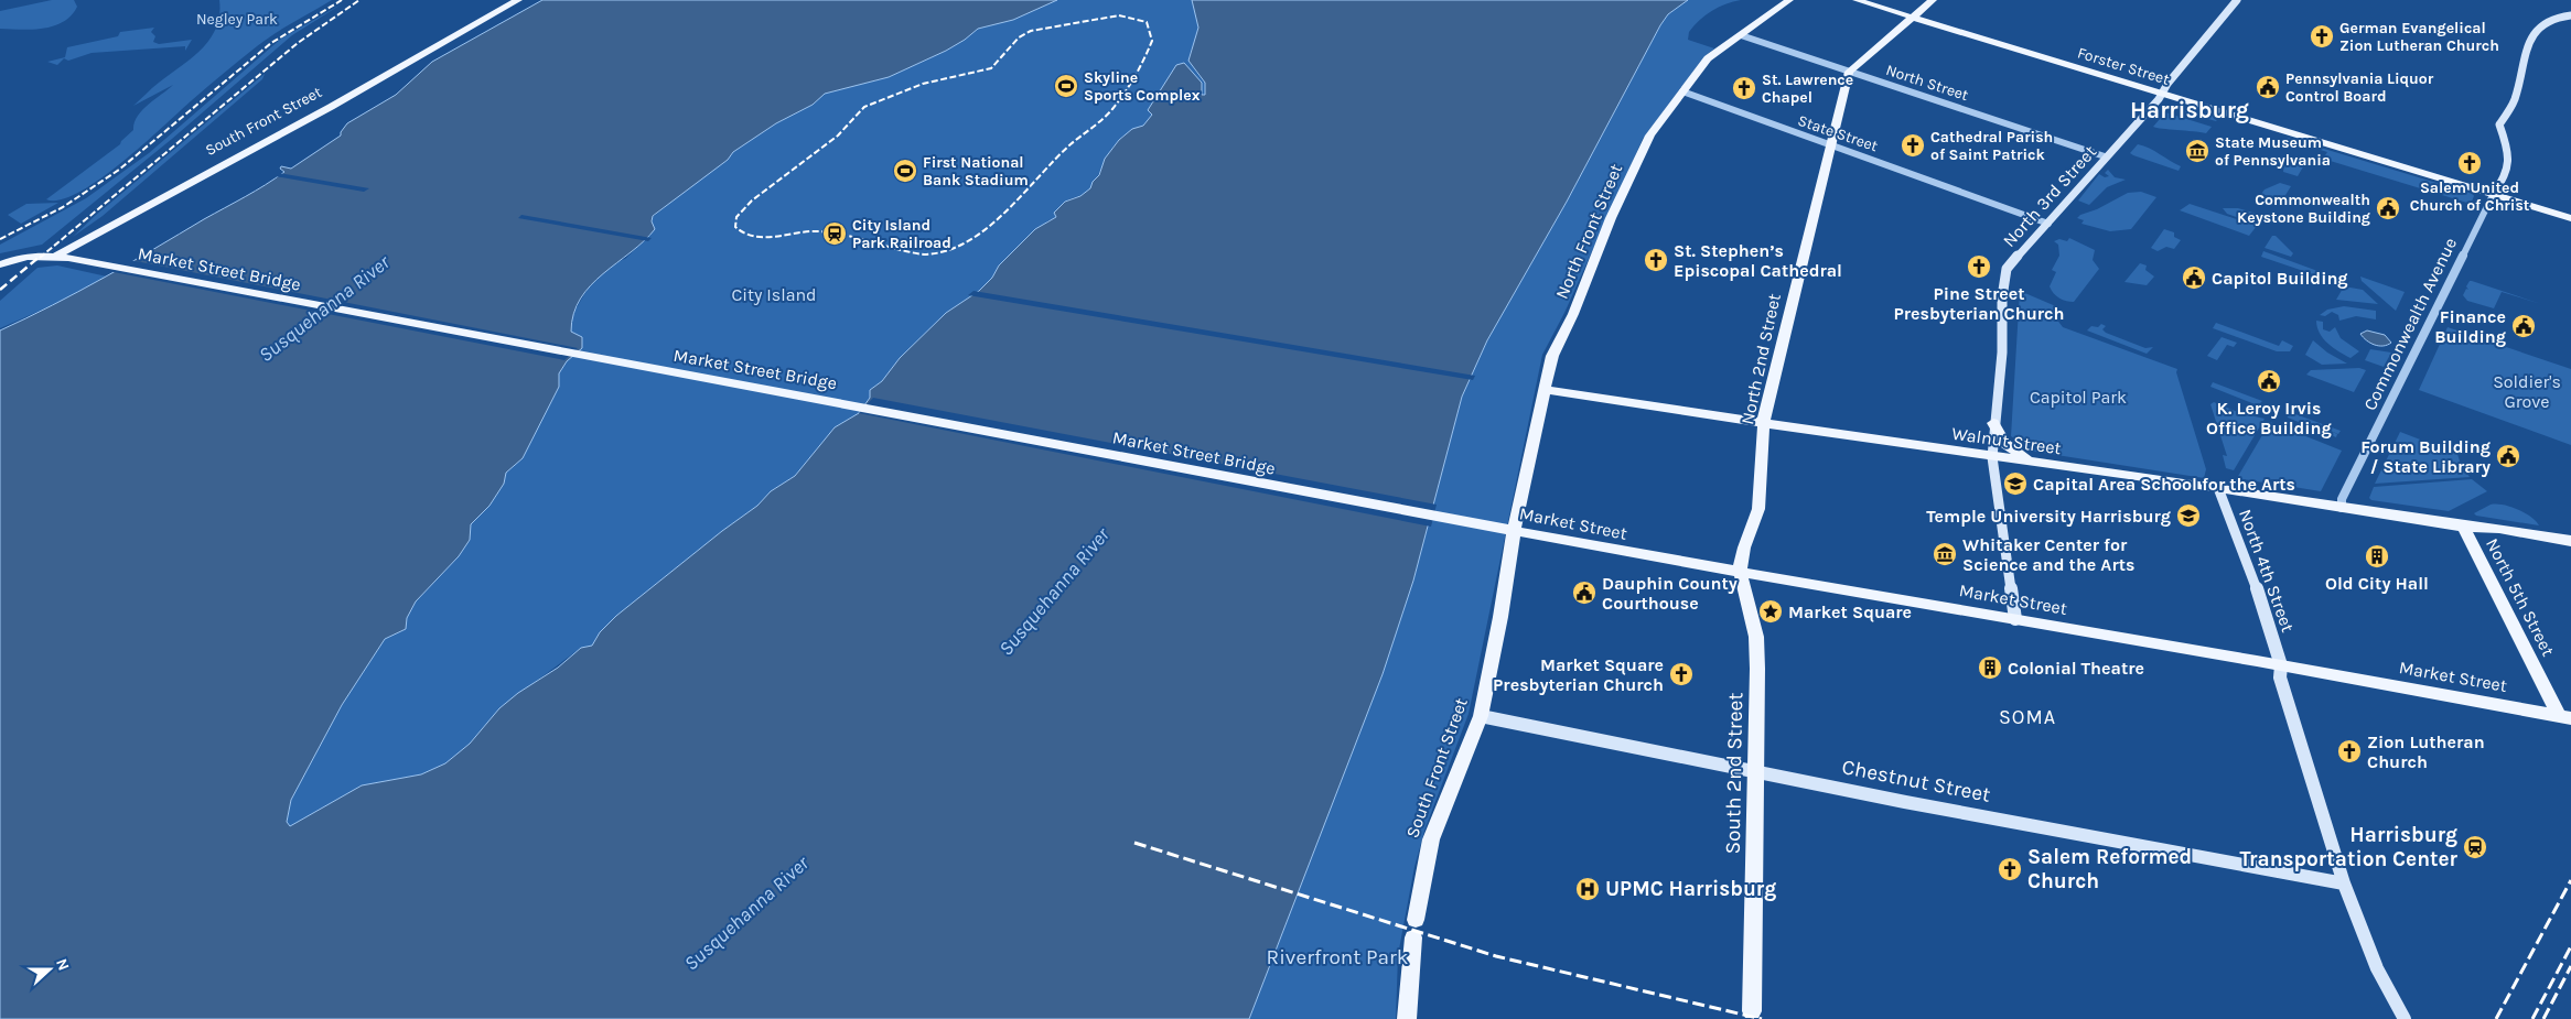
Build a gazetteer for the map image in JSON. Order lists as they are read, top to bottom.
{
  "streets": {
    "main road": [
      "Forster Street",
      "South Front Street",
      "North 3rd Street",
      "North Front Street",
      "Market Street Bridge",
      "Commonwealth Avenue",
      "North 2nd Street",
      "Walnut Street",
      "Market Street",
      "North 4th Street",
      "North 5th Street",
      "South 2nd Street",
      "Chestnut Street"
    ],
    "street": ["North Street", "State Street"]
  },
  "crossings": [
    ["Forster Street", "North 3rd Street"],
    ["Forster Street", "Commonwealth Avenue"],
    ["North Street", "North 3rd Street"],
    ["North Street", "North Front Street"],
    ["North Street", "North 2nd Street"],
    ["South Front Street", "North Front Street"],
    ["South Front Street", "Market Street Bridge"],
    ["South Front Street", "Market Street"],
    ["South Front Street", "Chestnut Street"],
    ["State Street", "North 3rd Street"],
    ["State Street", "North Front Street"],
    ["State Street", "North 2nd Street"],
    ["North 3rd Street", "Walnut Street"],
    ["North 3rd Street", "Market Street"],
    ["North Front Street", "Walnut Street"],
    ["North Front Street", "Market Street"],
    ["Market Street Bridge", "Market Street"],
    ["Commonwealth Avenue", "Walnut Street"],
    ["North 2nd Street", "Walnut Street"],
    ["North 2nd Street", "Market Street"],
    ["North 2nd Street", "South 2nd Street"],
    ["Walnut Street", "North 4th Street"],
    ["Walnut Street", "North 5th Street"],
    ["Market Street", "North 4th Street"],
    ["Market Street", "North 5th Street"],
    ["Market Street", "South 2nd Street"],
    ["North 4th Street", "Chestnut Street"],
    ["South 2nd Street", "Chestnut Street"]
  ],
  "districts": ["Harrisburg", "SOMA"],
  "water": ["Susquehanna River"],
  "parks": [
    "Negley Park",
    "City Island",
    "Soldier's Grove",
    "Capitol Park",
    "Riverfront Park"
  ],
  "places": {
    "church": [
      "German Evangelical Zion Lutheran Church",
      "St. Lawrence Chapel",
      "Cathedral Parish of Saint Patrick",
      "Salem United Church of Christ",
      "St. Stephen’s Episcopal Cathedral",
      "Pine Street Presbyterian Church",
      "Market Square Presbyterian Church",
      "Zion Lutheran Church",
      "Salem Reformed Church"
    ],
    "sports": ["Skyline Sports Complex", "First National Bank Stadium"],
    "public building": [
      "Pennsylvania Liquor Control Board",
      "Commonwealth Keystone Building",
      "Capitol Building",
      "Finance Building",
      "K. Leroy Irvis Office Building",
      "Forum Building / State Library",
      "Dauphin County Courthouse"
    ],
    "museum": ["State Museum of Pennsylvania", "Whitaker Center for Science and the Arts"],
    "station": ["City Island Park Railroad", "Harrisburg Transportation Center"],
    "school or university": ["Capital Area School for the Arts", "Temple University Harrisburg"],
    "building": ["Old City Hall", "Colonial Theatre"],
    "place": ["Market Square"],
    "hospital": ["UPMC Harrisburg"]
  },
  "north": "right"
}
